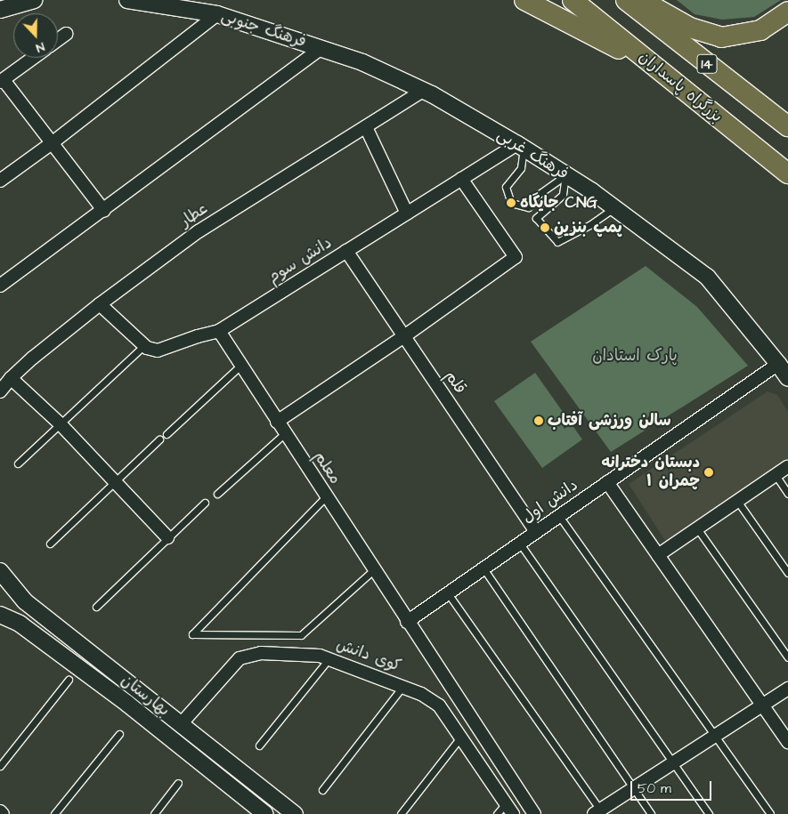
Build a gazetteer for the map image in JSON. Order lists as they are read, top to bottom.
{
  "streets": {
    "highway": ["14", "بزرگراه پاسداران"],
    "street": [
      "فرهنگ جنوبی",
      "فرهنگ غربی",
      "عطار",
      "دانش سوم",
      "قلم",
      "معلم",
      "دانش اول",
      "کوی دانش",
      "بهارستان"
    ]
  },
  "crossings": [
    ["فرهنگ جنوبی", "فرهنگ غربی"],
    ["14", "بزرگراه پاسداران"],
    ["فرهنگ غربی", "عطار"],
    ["فرهنگ غربی", "دانش سوم"],
    ["فرهنگ غربی", "دانش اول"],
    ["دانش سوم", "قلم"],
    ["دانش سوم", "معلم"],
    ["قلم", "دانش اول"],
    ["معلم", "دانش اول"],
    ["کوی دانش", "بهارستان"]
  ],
  "parks": ["پارک استادان"],
  "places": [
    "جایگاه CNG",
    "پمپ بنزین",
    "سالن ورزشی آفتاب",
    "دبستان دخترانه چمران ۱"
  ],
  "scale_bar": "50 m",
  "north": "bottom"
}
